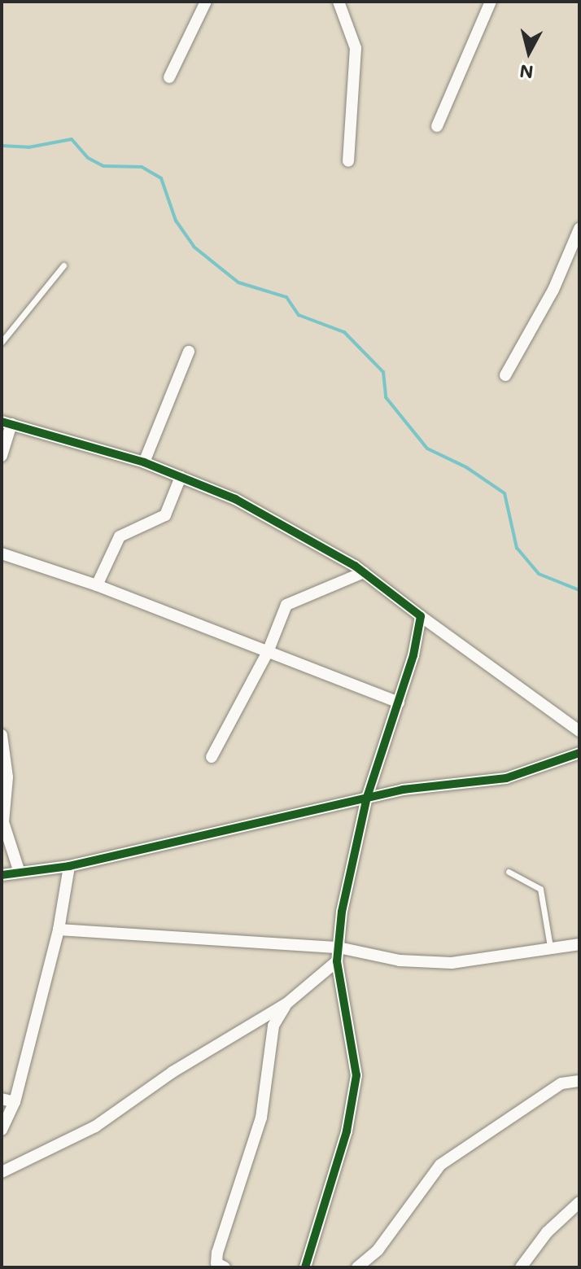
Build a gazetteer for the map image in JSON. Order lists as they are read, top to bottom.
{
  "north": "bottom"
}
